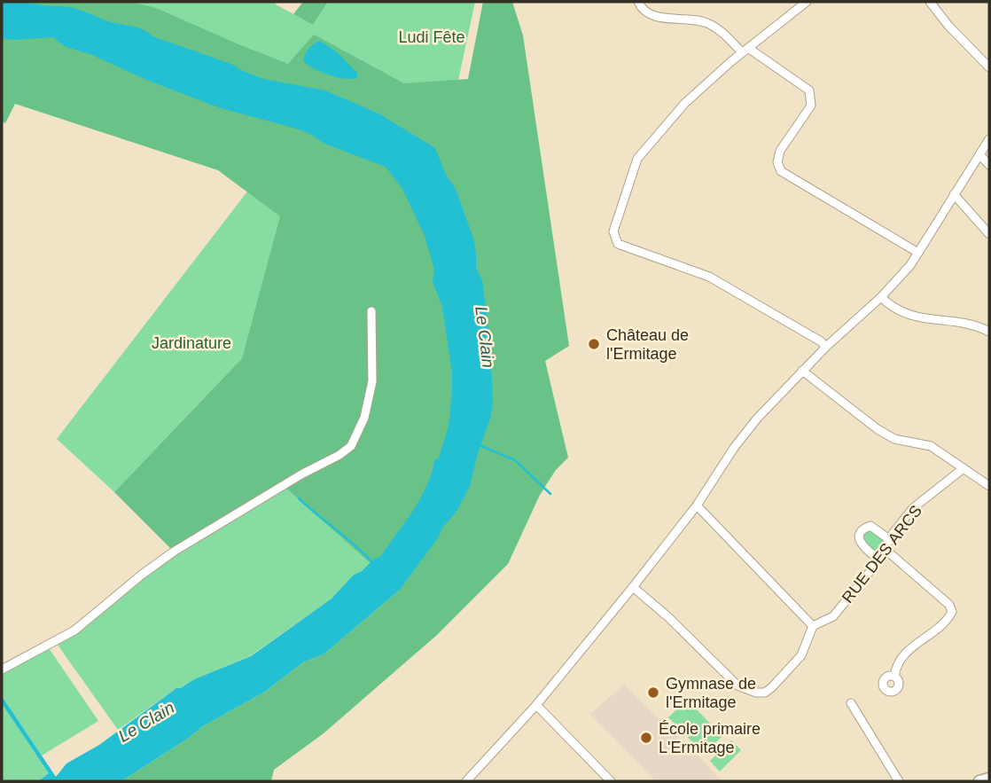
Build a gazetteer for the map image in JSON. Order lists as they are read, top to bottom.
{
  "streets": {
    "street": ["RUE DES ARCS"]
  },
  "water": ["Le Clain"],
  "parks": ["Ludi Fête", "Jardinature"],
  "places": ["Château de l'Ermitage", "Gymnase de l'Ermitage", "École primaire L'Ermitage"]
}
